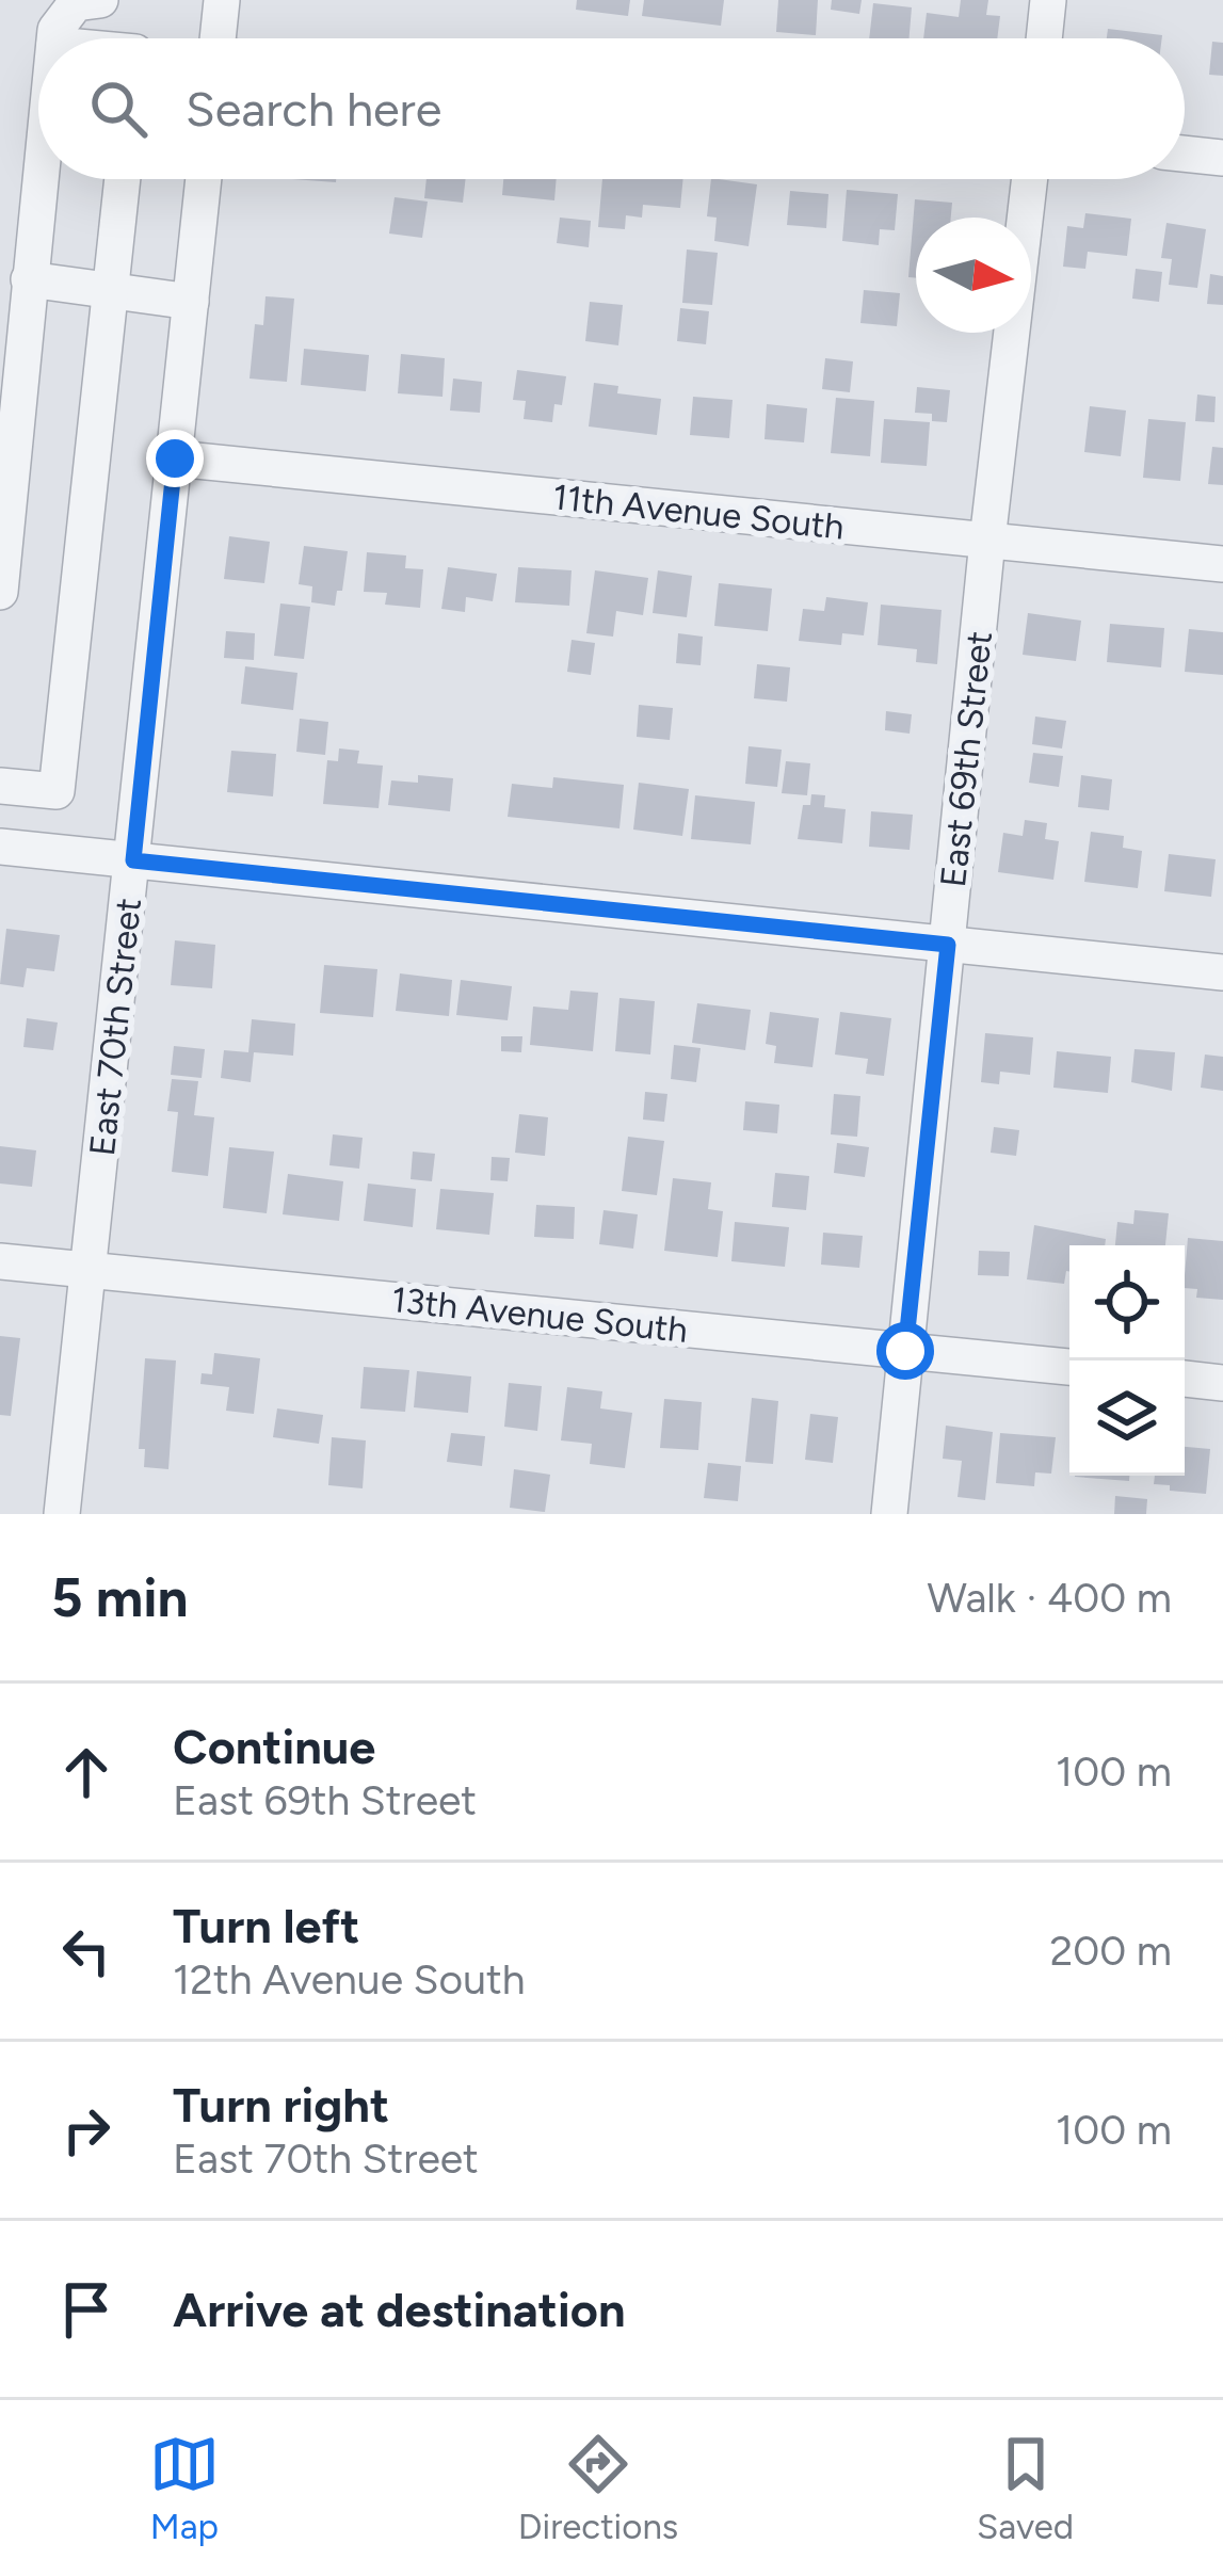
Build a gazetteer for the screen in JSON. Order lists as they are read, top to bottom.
{
  "streets": {
    "street": [
      "11th Avenue South",
      "East 69th Street",
      "East 70th Street",
      "13th Avenue South"
    ]
  },
  "crossings": [
    ["11th Avenue South", "East 69th Street"],
    ["11th Avenue South", "East 70th Street"],
    ["East 69th Street", "13th Avenue South"],
    ["East 70th Street", "13th Avenue South"]
  ],
  "north": "right",
  "page": {
    "search": "Search here",
    "heading": ["5 min", "Walk · 400 m"],
    "list": [
      ["Continue", "East 69th Street", "100 m"],
      ["Turn left", "12th Avenue South", "200 m"],
      ["Turn right", "East 70th Street", "100 m"],
      "Arrive at destination"
    ],
    "nav": ["Map", "Directions", "Saved"]
  }
}
